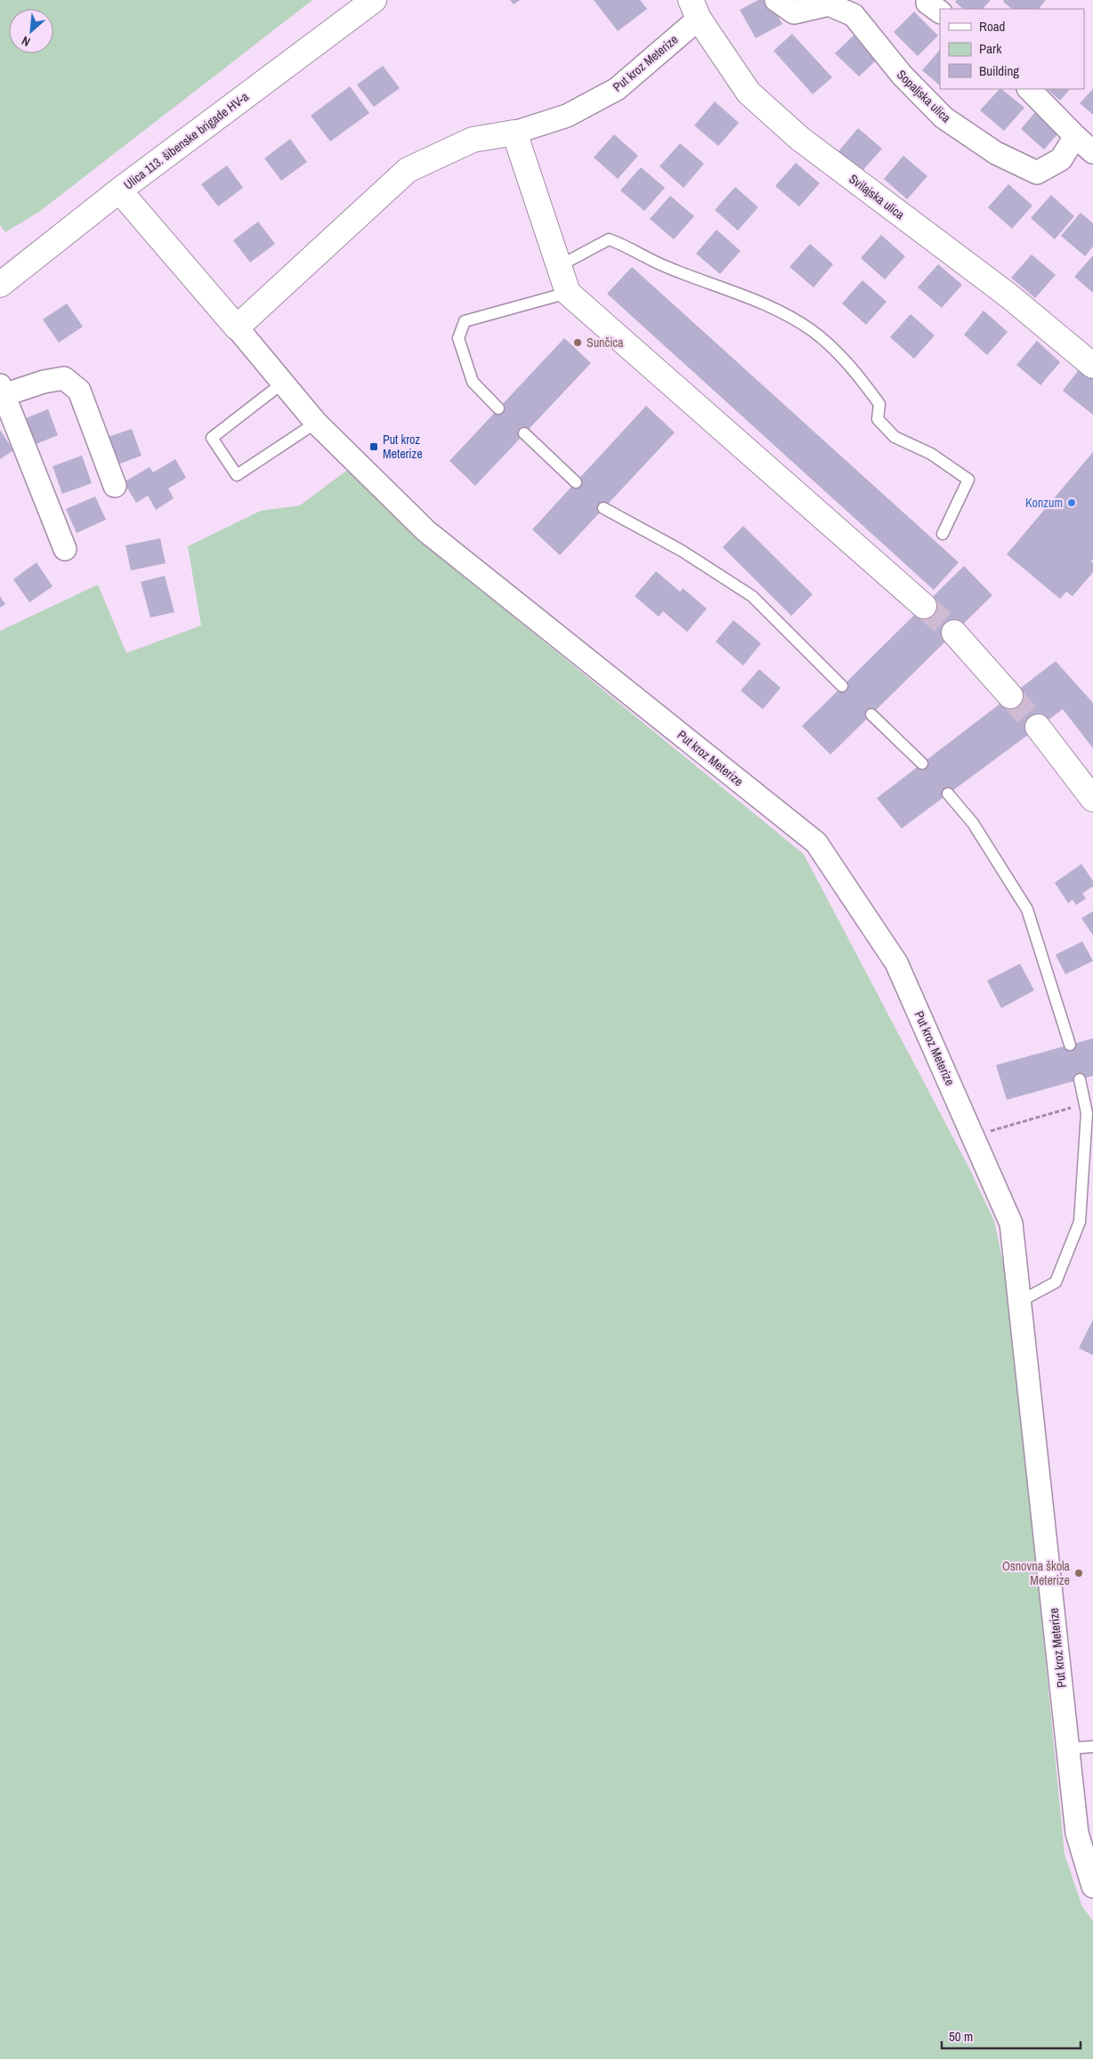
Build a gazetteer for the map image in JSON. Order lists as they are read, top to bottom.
{
  "streets": {
    "street": [
      "Put kroz Meterize",
      "Sopaljska ulica",
      "Ulica 113. šibenske brigade HV-a",
      "Svilajska ulica"
    ]
  },
  "crossings": [
    ["Put kroz Meterize", "Ulica 113. šibenske brigade HV-a"],
    ["Put kroz Meterize", "Svilajska ulica"]
  ],
  "places": {
    "other": ["Sunčica", "Konzum", "Osnovna škola Meterize"],
    "transit": ["Put kroz Meterize"]
  },
  "legend": ["Road", "Park", "Building"],
  "scale_bar": "50 m",
  "north": "bottom left"
}
